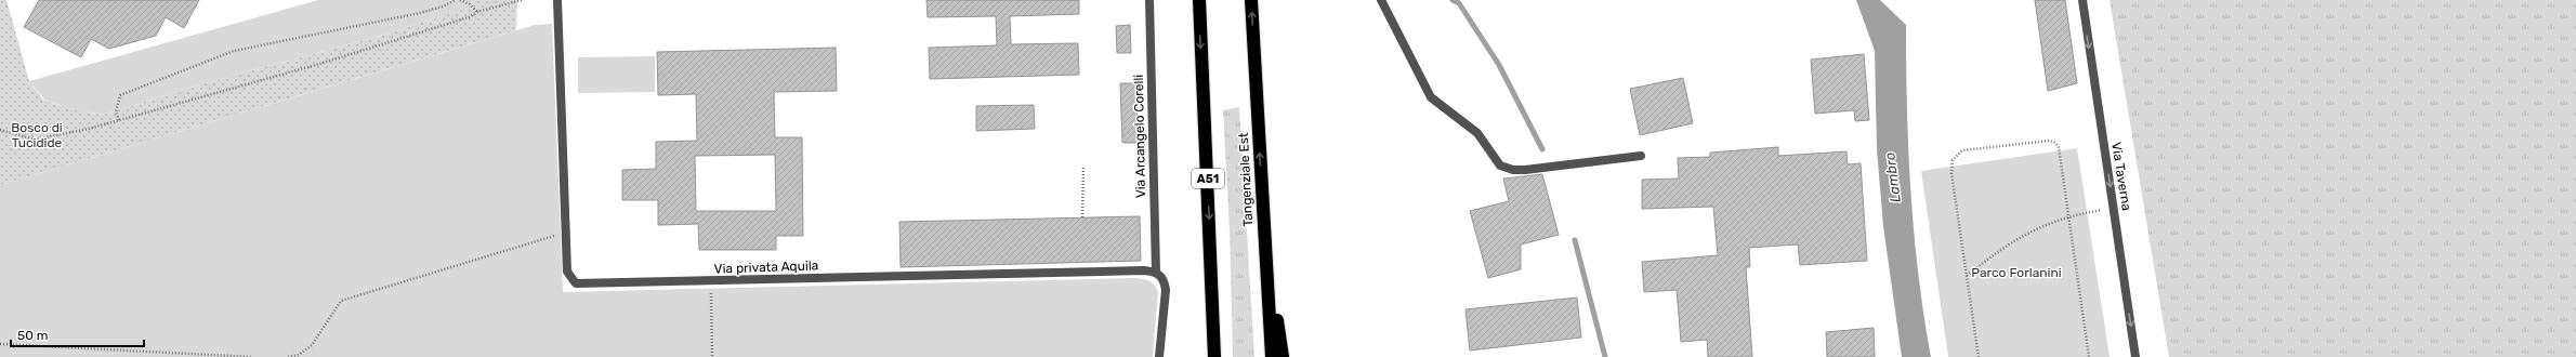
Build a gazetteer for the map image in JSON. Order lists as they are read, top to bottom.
{
  "streets": {
    "highway": ["A51", "Tangenziale Est"],
    "street": ["Via Arcangelo Corelli", "Via Taverna", "Via privata Aquila"]
  },
  "crossings": [
    ["Via Arcangelo Corelli", "Via privata Aquila"]
  ],
  "one_way": ["Via Taverna"],
  "water": ["Lambro"],
  "parks": ["Bosco di Tucidide", "Parco Forlanini"],
  "scale_bar": "50 m"
}
